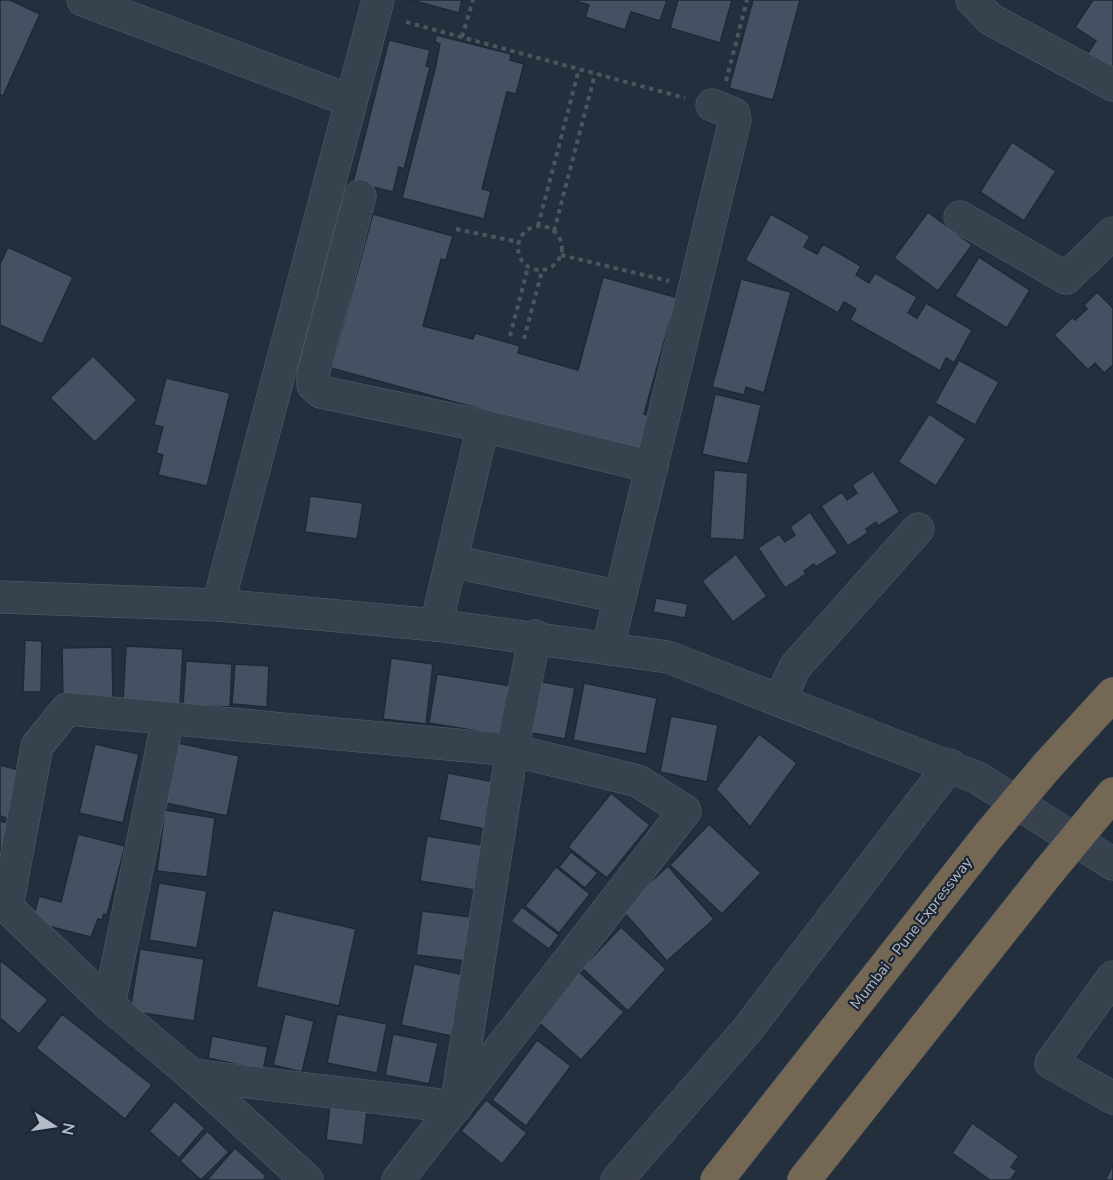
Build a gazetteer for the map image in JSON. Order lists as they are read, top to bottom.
{
  "streets": {
    "highway": ["Mumbai - Pune Expressway"]
  },
  "north": "right"
}
